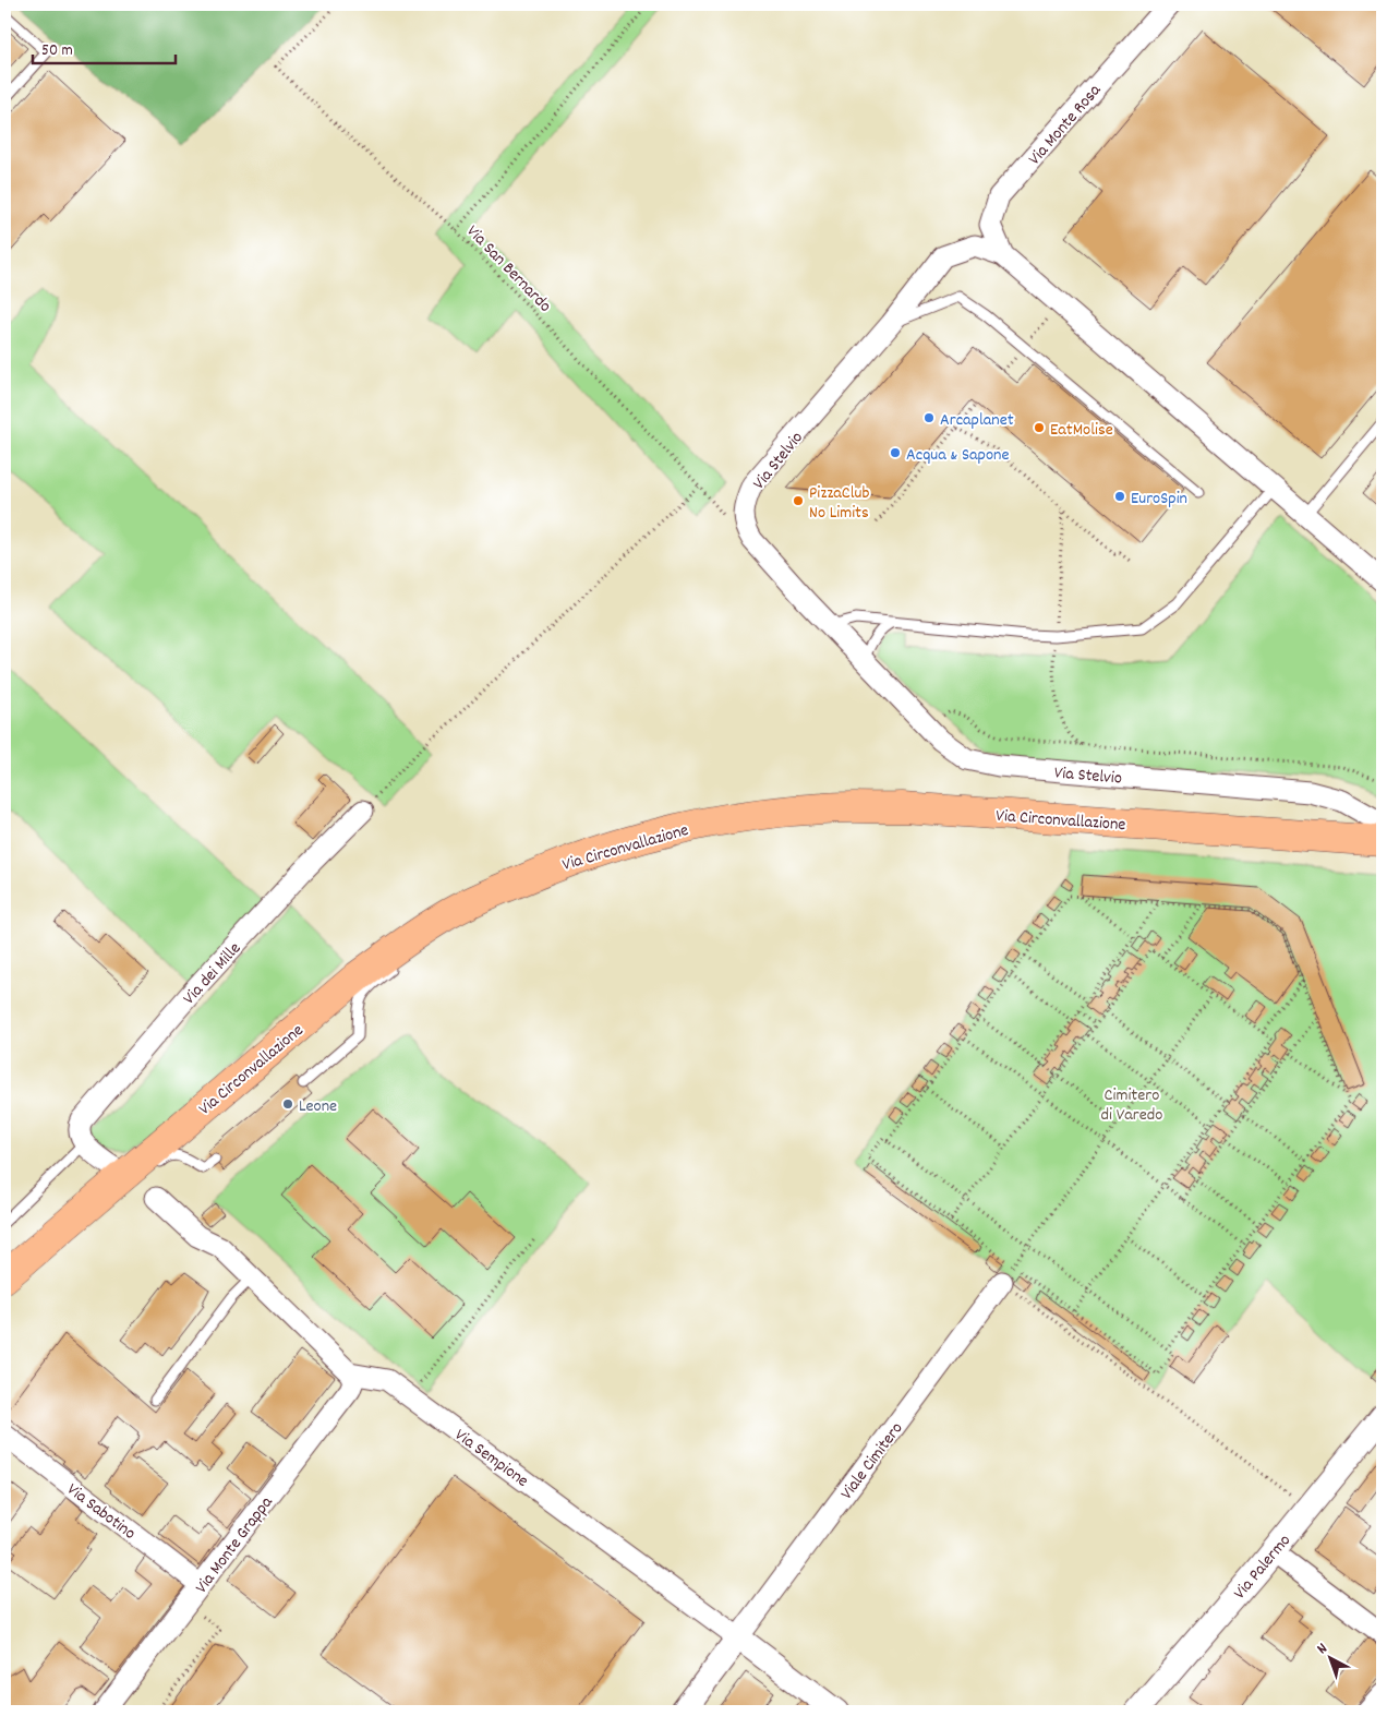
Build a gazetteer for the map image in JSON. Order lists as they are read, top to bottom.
{
  "streets": {
    "main road": ["Via Circonvallazione"],
    "street": [
      "Via Monte Rosa",
      "Via Stelvio",
      "Via dei Mille",
      "Via Sempione",
      "Viale Cimitero",
      "Via Sabotino",
      "Via Monte Grappa",
      "Via Palermo"
    ],
    "path": ["Via San Bernardo"]
  },
  "crossings": [
    ["Via Monte Rosa", "Via Stelvio"],
    ["Via Sempione", "Viale Cimitero"],
    ["Via Sempione", "Via Monte Grappa"],
    ["Via Sabotino", "Via Monte Grappa"]
  ],
  "parks": ["Cimitero di Varedo"],
  "places": [
    "Arcaplanet",
    "EatMolise",
    "Acqua & Sapone",
    "EuroSpin",
    "PizzaClub No Limits",
    "Leone"
  ],
  "scale_bar": "50 m",
  "north": "top left"
}
